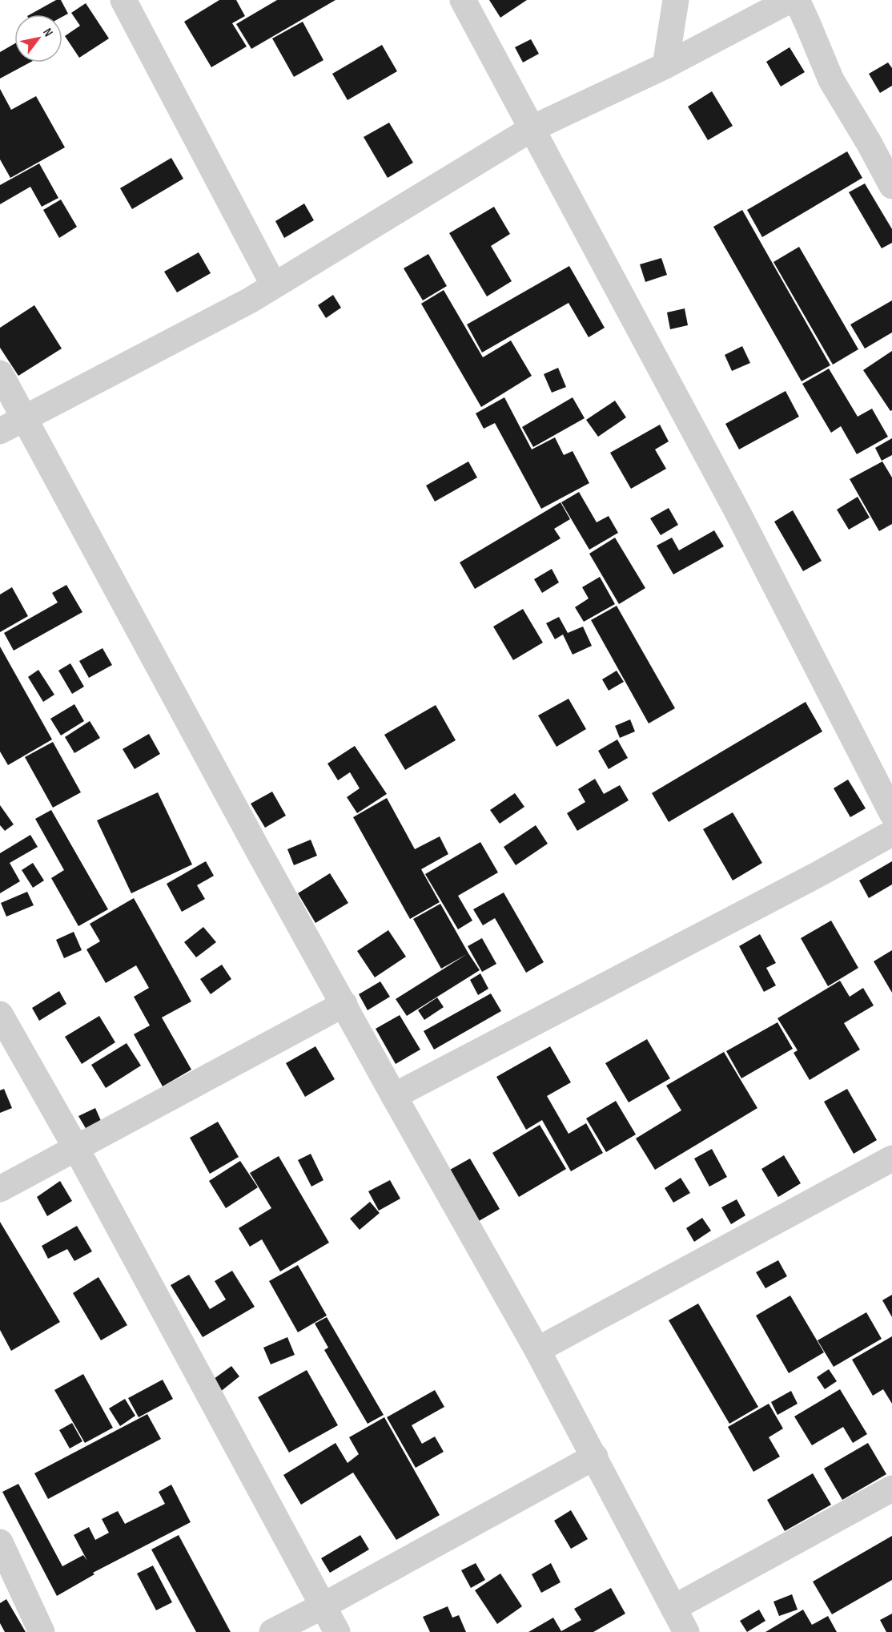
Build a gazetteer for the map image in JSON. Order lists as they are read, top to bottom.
{
  "north": "top right"
}
